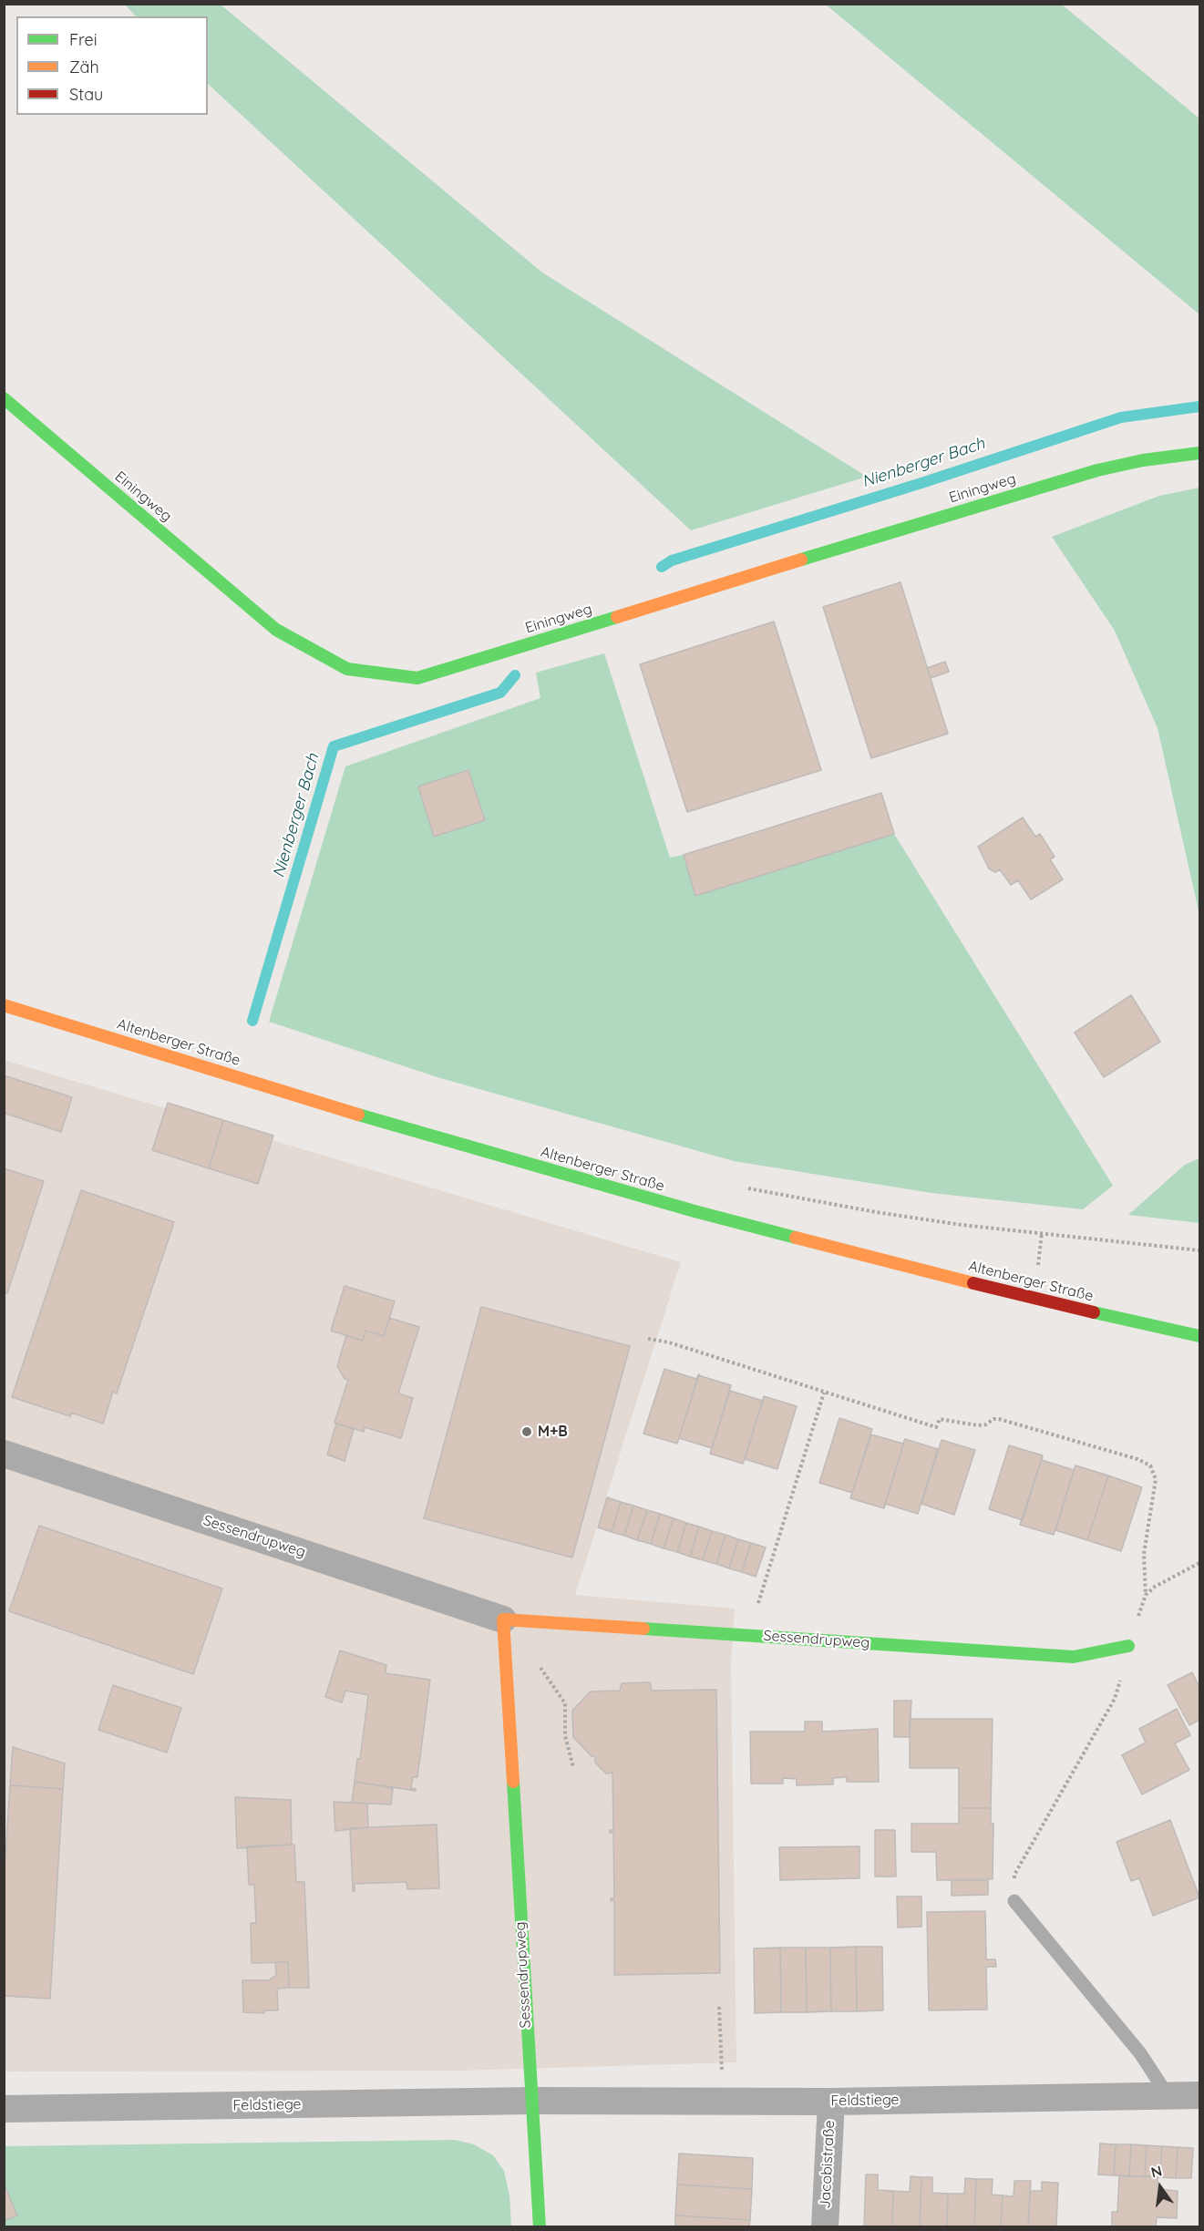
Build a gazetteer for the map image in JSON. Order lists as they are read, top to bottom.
{
  "streets": {
    "street": [
      "Einingweg",
      "Altenberger Straße",
      "Sessendrupweg",
      "Feldstiege",
      "Jacobistraße"
    ]
  },
  "crossings": [
    ["Sessendrupweg", "Feldstiege"],
    ["Feldstiege", "Jacobistraße"]
  ],
  "water": ["Nienberger Bach"],
  "places": ["M+B"],
  "legend": ["Frei", "Zäh", "Stau"],
  "north": "top"
}
